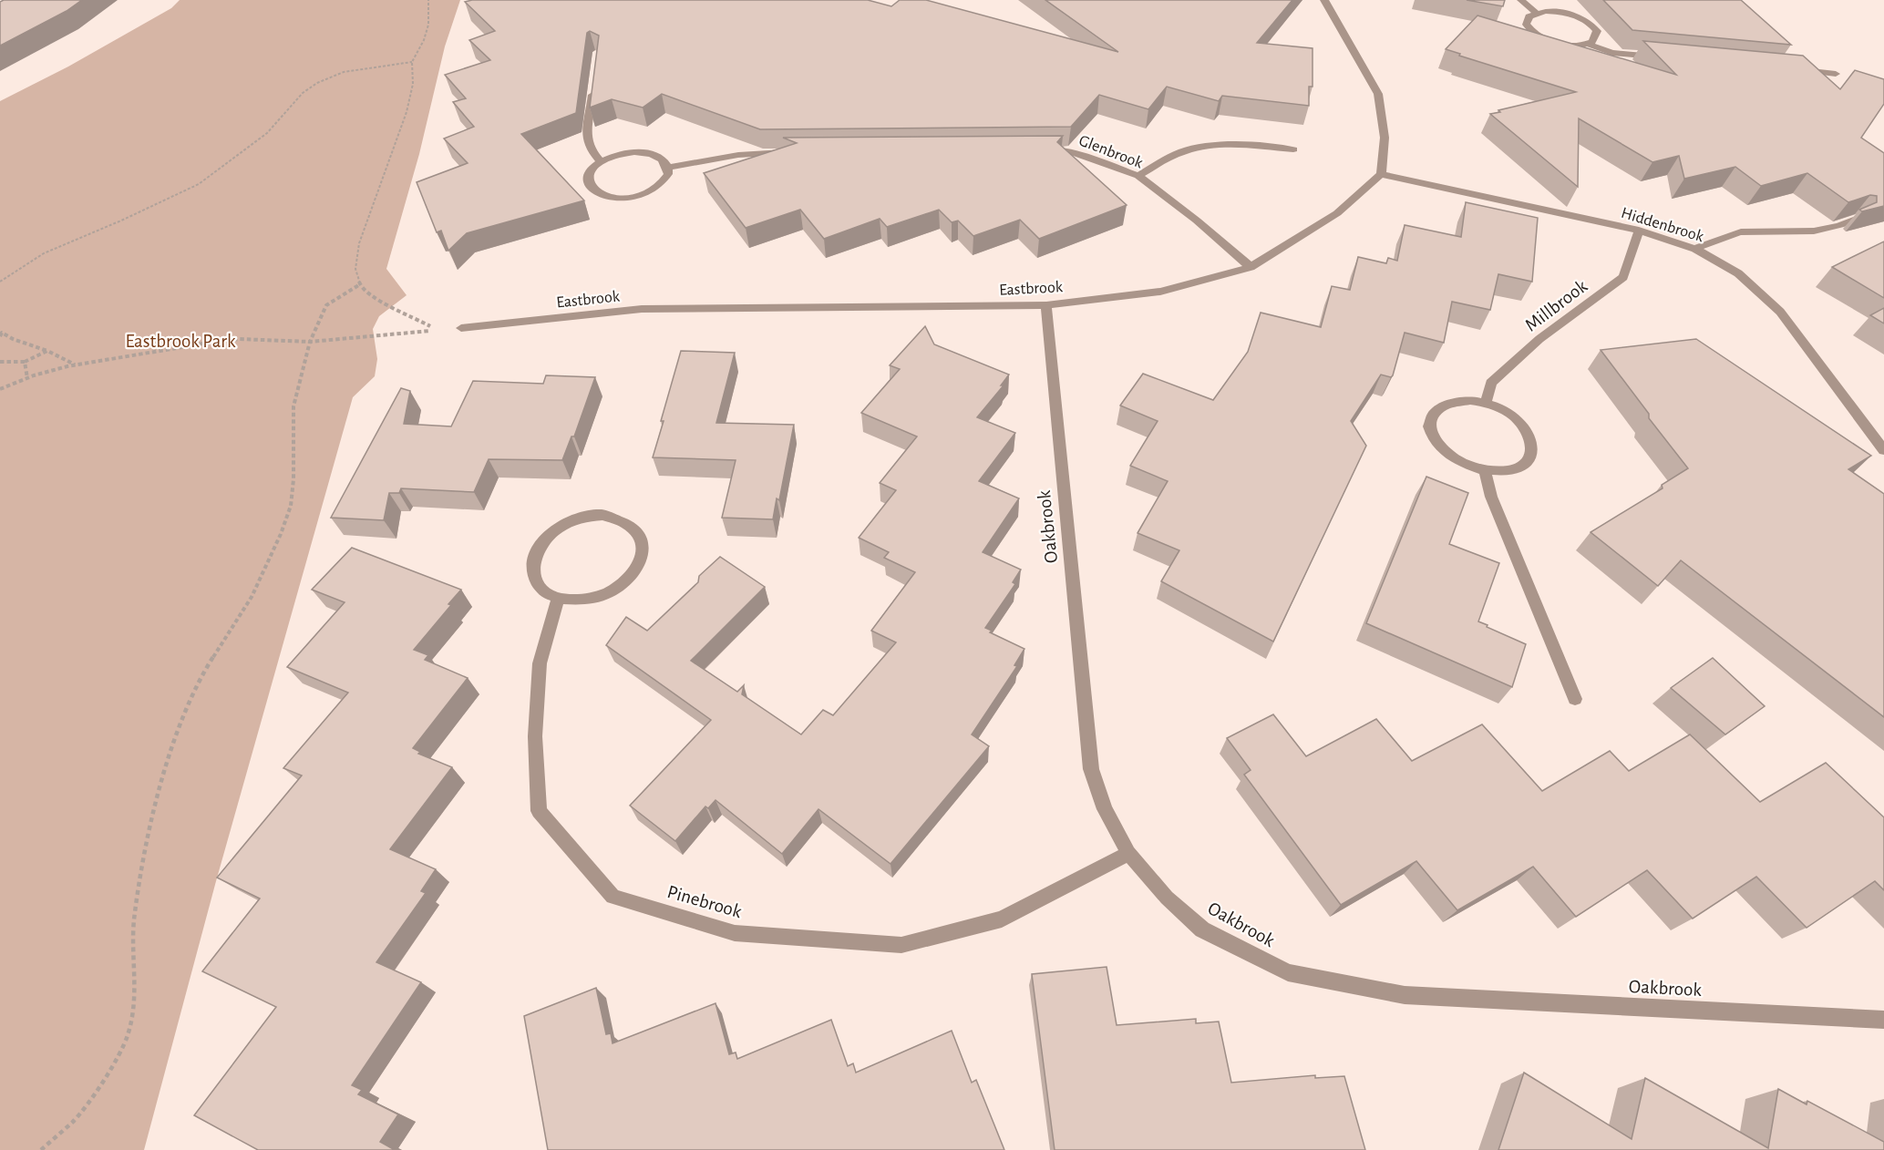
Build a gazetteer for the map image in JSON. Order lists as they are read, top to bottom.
{
  "streets": {
    "street": [
      "Glenbrook",
      "Hiddenbrook",
      "Eastbrook",
      "Millbrook",
      "Oakbrook",
      "Pinebrook"
    ]
  },
  "crossings": [
    ["Glenbrook", "Eastbrook"],
    ["Hiddenbrook", "Eastbrook"],
    ["Hiddenbrook", "Millbrook"],
    ["Eastbrook", "Oakbrook"],
    ["Oakbrook", "Pinebrook"]
  ],
  "parks": ["Eastbrook Park"]
}
